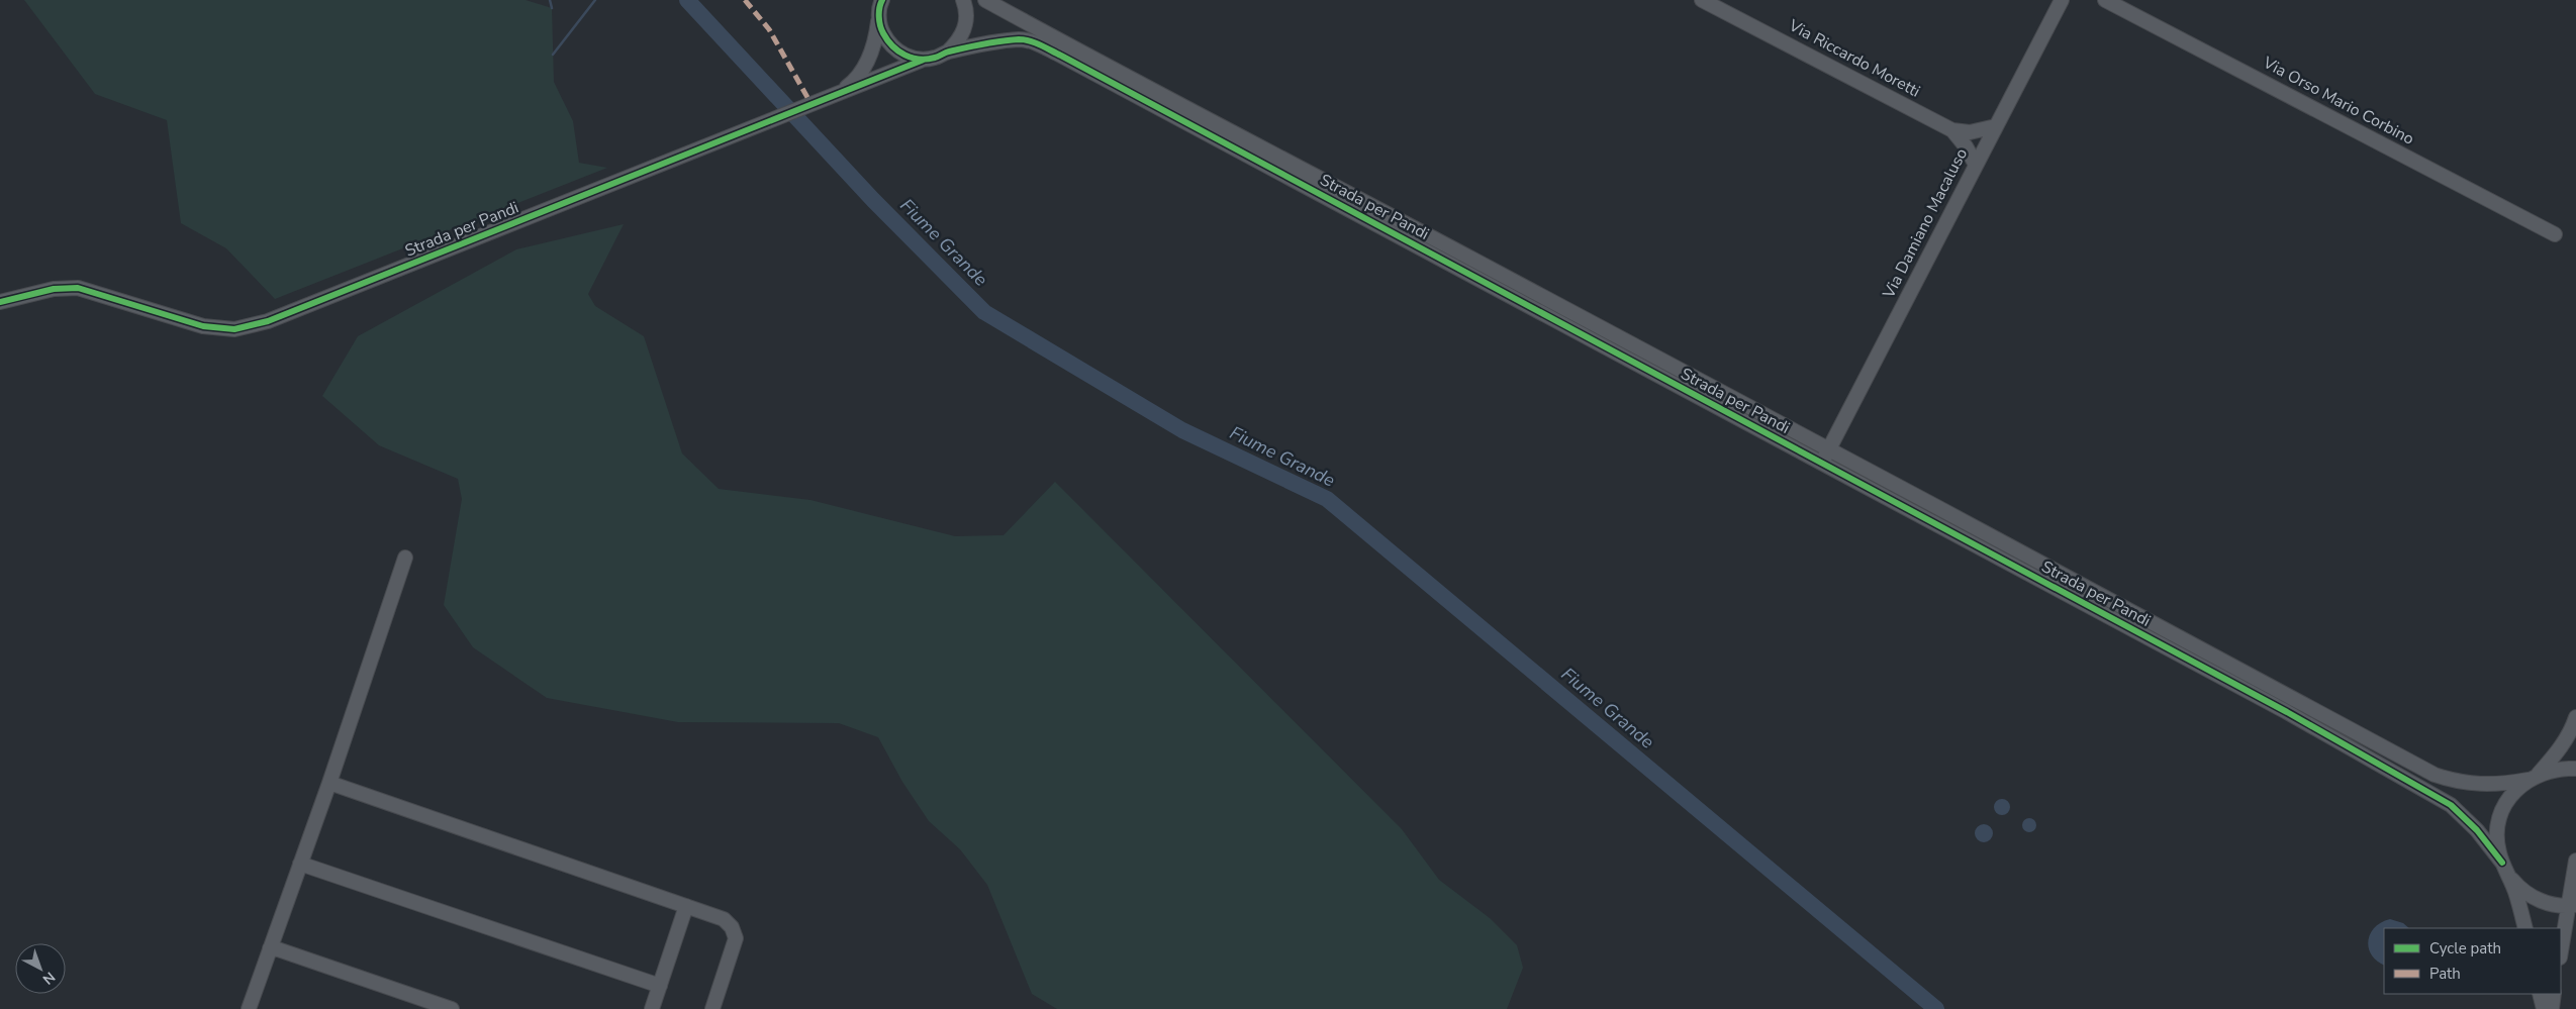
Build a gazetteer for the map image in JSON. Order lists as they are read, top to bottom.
{
  "streets": {
    "street": [
      "Via Riccardo Moretti",
      "Via Orso Mario Corbino",
      "Strada per Pandi",
      "Via Damiano Macaluso"
    ]
  },
  "crossings": [
    ["Via Riccardo Moretti", "Via Damiano Macaluso"],
    ["Strada per Pandi", "Via Damiano Macaluso"]
  ],
  "water": ["Fiume Grande"],
  "legend": ["Cycle path", "Path"],
  "north": "bottom right"
}
